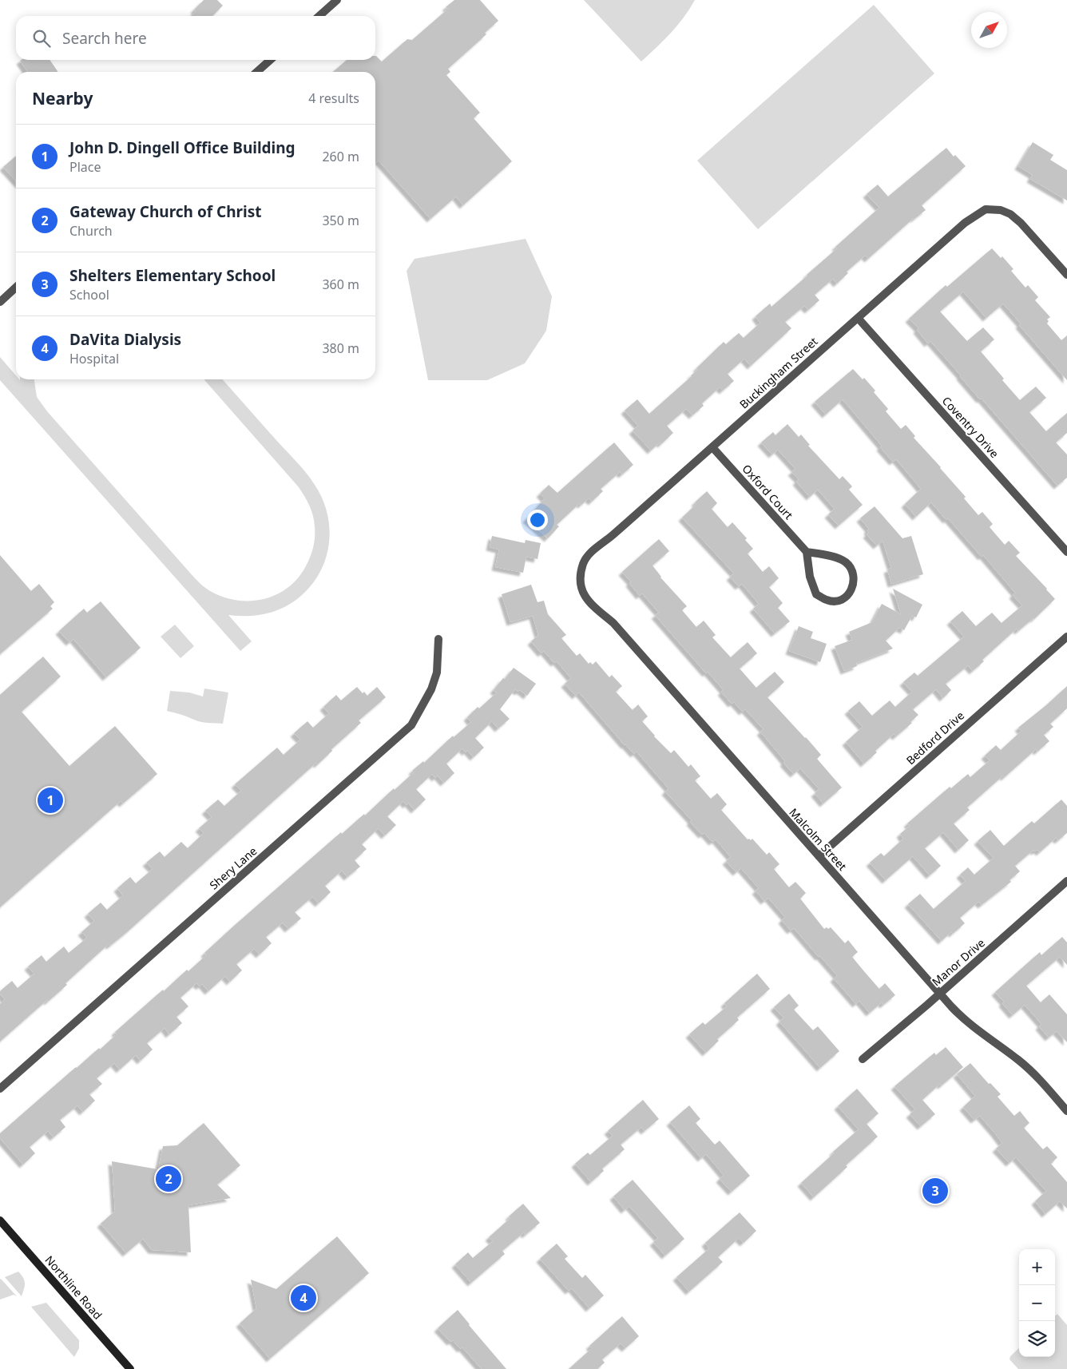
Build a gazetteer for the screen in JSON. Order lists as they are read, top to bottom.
{
  "streets": {
    "main road": ["Northline Road"],
    "street": [
      "Buckingham Street",
      "Coventry Drive",
      "Oxford Court",
      "Bedford Drive",
      "Malcolm Street",
      "Shery Lane",
      "Manor Drive"
    ]
  },
  "crossings": [
    ["Buckingham Street", "Coventry Drive"],
    ["Buckingham Street", "Oxford Court"],
    ["Buckingham Street", "Malcolm Street"],
    ["Bedford Drive", "Malcolm Street"],
    ["Malcolm Street", "Manor Drive"]
  ],
  "north": "top right",
  "page": {
    "search": "Search here",
    "heading": ["Nearby", "4 results"],
    "list": [
      {
        "mark": "1",
        "name": "John D. Dingell Office Building",
        "note": "Place",
        "value": "260 m"
      },
      {
        "mark": "2",
        "name": "Gateway Church of Christ",
        "note": "Church",
        "value": "350 m"
      },
      {
        "mark": "3",
        "name": "Shelters Elementary School",
        "note": "School",
        "value": "360 m"
      },
      {
        "mark": "4",
        "name": "DaVita Dialysis",
        "note": "Hospital",
        "value": "380 m"
      }
    ],
    "pins": [
      "1",
      "2",
      "3",
      "4"
    ],
    "map_buttons": ["+", "−"]
  }
}
